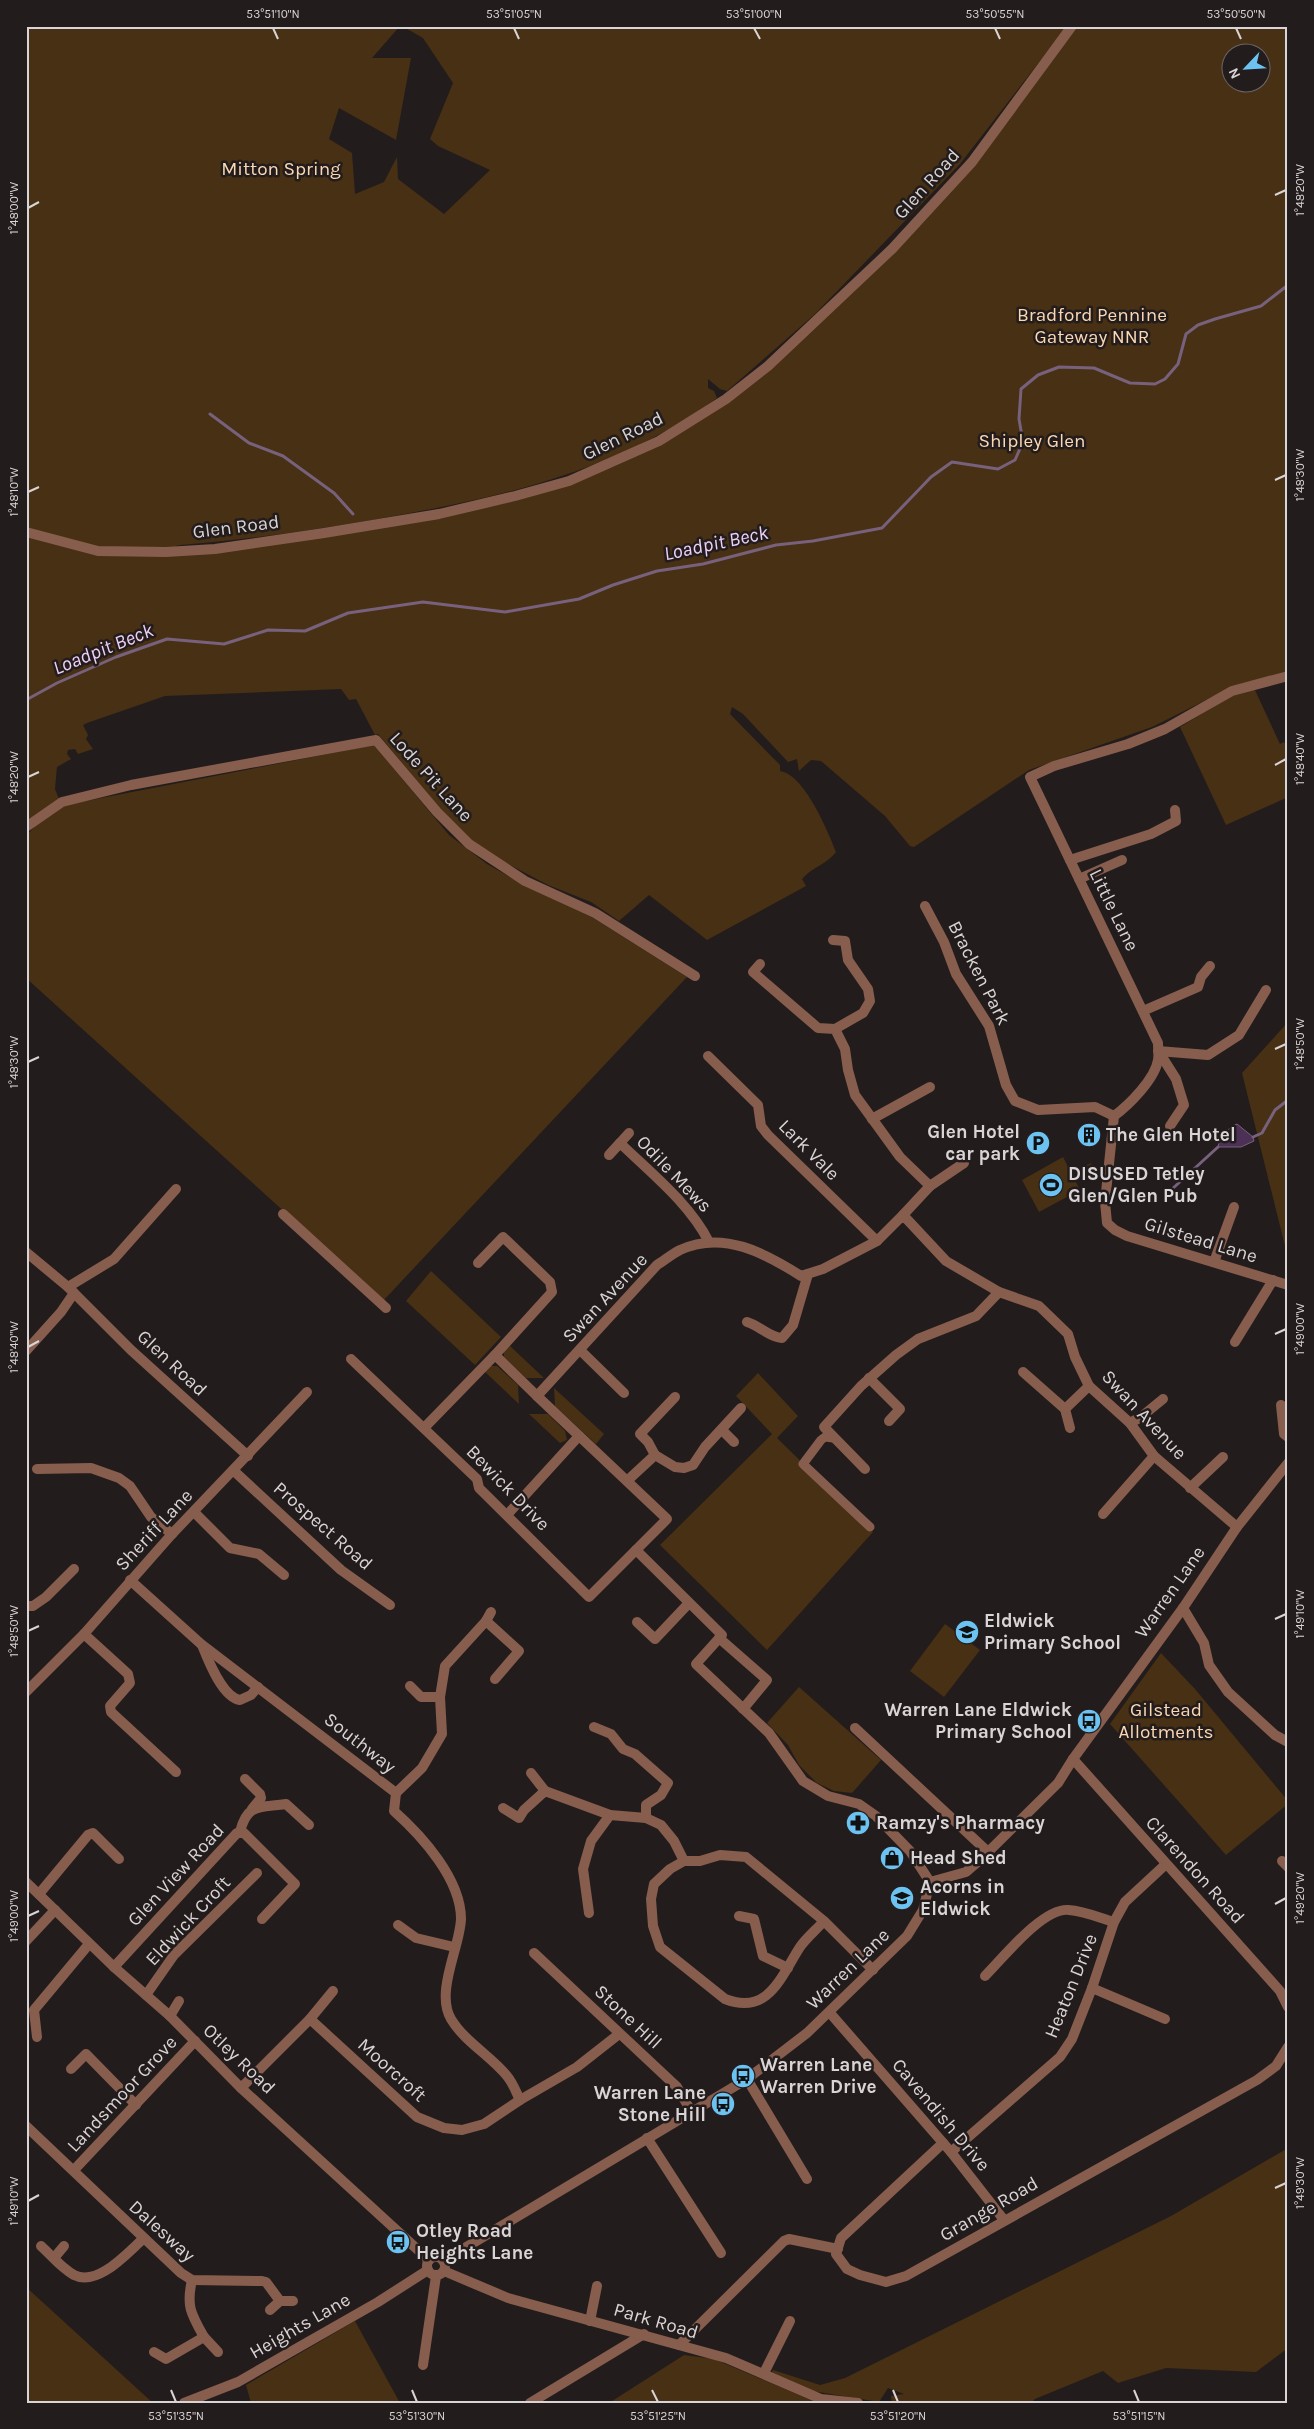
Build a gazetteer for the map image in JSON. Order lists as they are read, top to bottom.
{
  "streets": {
    "street": [
      "Glen Road",
      "Lode Pit Lane",
      "Little Lane",
      "Bracken Park",
      "Lark Vale",
      "Odile Mews",
      "Gilstead Lane",
      "Swan Avenue",
      "Bewick Drive",
      "Prospect Road",
      "Sheriff Lane",
      "Warren Lane",
      "Southway",
      "Clarendon Road",
      "Glen View Road",
      "Eldwick Croft",
      "Heaton Drive",
      "Stone Hill",
      "Otley Road",
      "Moorcroft",
      "Landsmoor Grove",
      "Cavendish Drive",
      "Grange Road",
      "Dalesway",
      "Park Road",
      "Heights Lane"
    ]
  },
  "crossings": [
    ["Glen Road", "Sheriff Lane"],
    ["Bracken Park", "Gilstead Lane"],
    ["Odile Mews", "Swan Avenue"],
    ["Swan Avenue", "Warren Lane"],
    ["Prospect Road", "Sheriff Lane"],
    ["Sheriff Lane", "Southway"],
    ["Warren Lane", "Clarendon Road"],
    ["Warren Lane", "Stone Hill"],
    ["Warren Lane", "Otley Road"],
    ["Warren Lane", "Cavendish Drive"],
    ["Warren Lane", "Park Road"],
    ["Warren Lane", "Heights Lane"],
    ["Southway", "Moorcroft"],
    ["Clarendon Road", "Heaton Drive"],
    ["Glen View Road", "Otley Road"],
    ["Eldwick Croft", "Otley Road"],
    ["Heaton Drive", "Cavendish Drive"],
    ["Stone Hill", "Moorcroft"],
    ["Otley Road", "Landsmoor Grove"],
    ["Otley Road", "Park Road"],
    ["Otley Road", "Heights Lane"],
    ["Landsmoor Grove", "Dalesway"],
    ["Cavendish Drive", "Grange Road"],
    ["Park Road", "Heights Lane"]
  ],
  "water": ["Loadpit Beck"],
  "parks": [
    "Mitton Spring",
    "Bradford Pennine Gateway NNR",
    "Shipley Glen",
    "Gilstead Allotments"
  ],
  "places": {
    "building": ["The Glen Hotel"],
    "parking": ["Glen Hotel car park"],
    "sports": ["DISUSED Tetley Glen/Glen Pub"],
    "school or university": ["Eldwick Primary School", "Acorns in Eldwick"],
    "bus stop": [
      "Warren Lane Eldwick Primary School",
      "Warren Lane Warren Drive",
      "Warren Lane Stone Hill",
      "Otley Road Heights Lane"
    ],
    "pharmacy": ["Ramzy's Pharmacy"],
    "shop": ["Head Shed"]
  },
  "north": "bottom left",
  "coordinates": [
    "53°51'10\"N",
    "53°51'05\"N",
    "53°51'00\"N",
    "53°50'55\"N",
    "53°50'50\"N",
    "1°48'20\"W",
    "1°48'00\"W",
    "1°48'30\"W",
    "1°48'10\"W",
    "1°48'40\"W",
    "1°48'50\"W",
    "1°49'00\"W",
    "1°49'10\"W",
    "1°49'20\"W",
    "1°49'30\"W",
    "53°51'35\"N",
    "53°51'30\"N",
    "53°51'25\"N",
    "53°51'20\"N",
    "53°51'15\"N"
  ]
}
